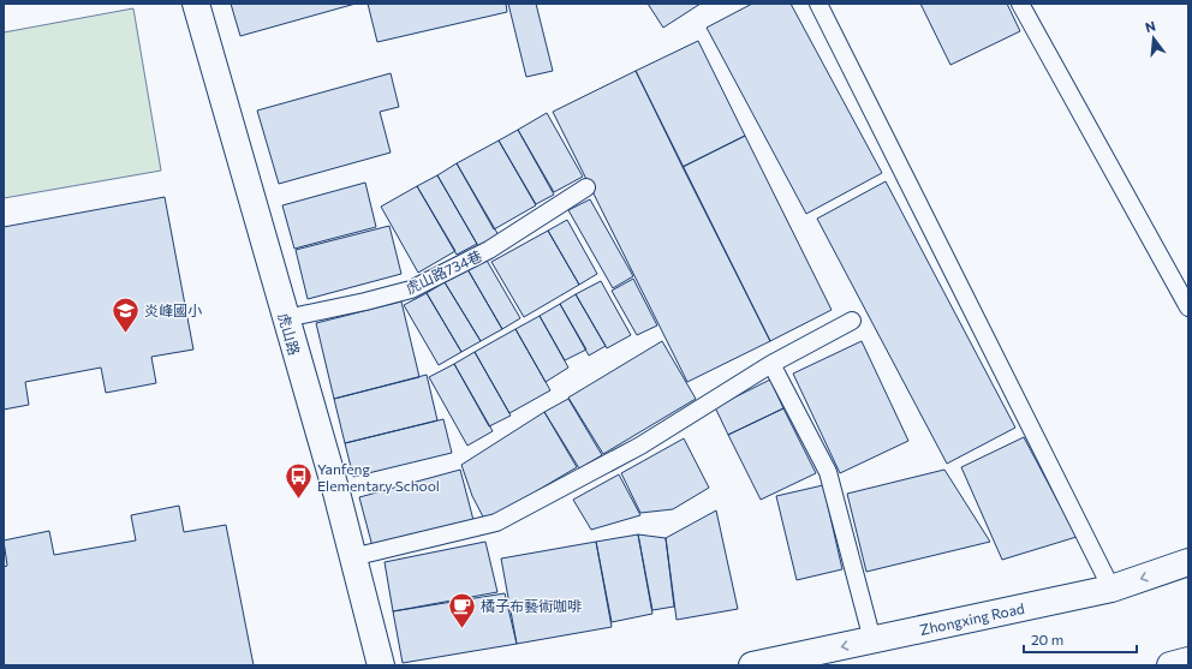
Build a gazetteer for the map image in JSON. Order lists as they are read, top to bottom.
{
  "streets": {
    "street": ["虎山路", "Zhongxing Road"],
    "lane": ["虎山路734巷"]
  },
  "crossings": [
    ["虎山路734巷", "虎山路"]
  ],
  "one_way": ["Zhongxing Road"],
  "places": {
    "school or university": ["炎峰國小"],
    "bus stop": ["Yanfeng Elementary School"],
    "cafe": ["橘子布藝術咖啡"]
  },
  "scale_bar": "20 m",
  "north": "top"
}
